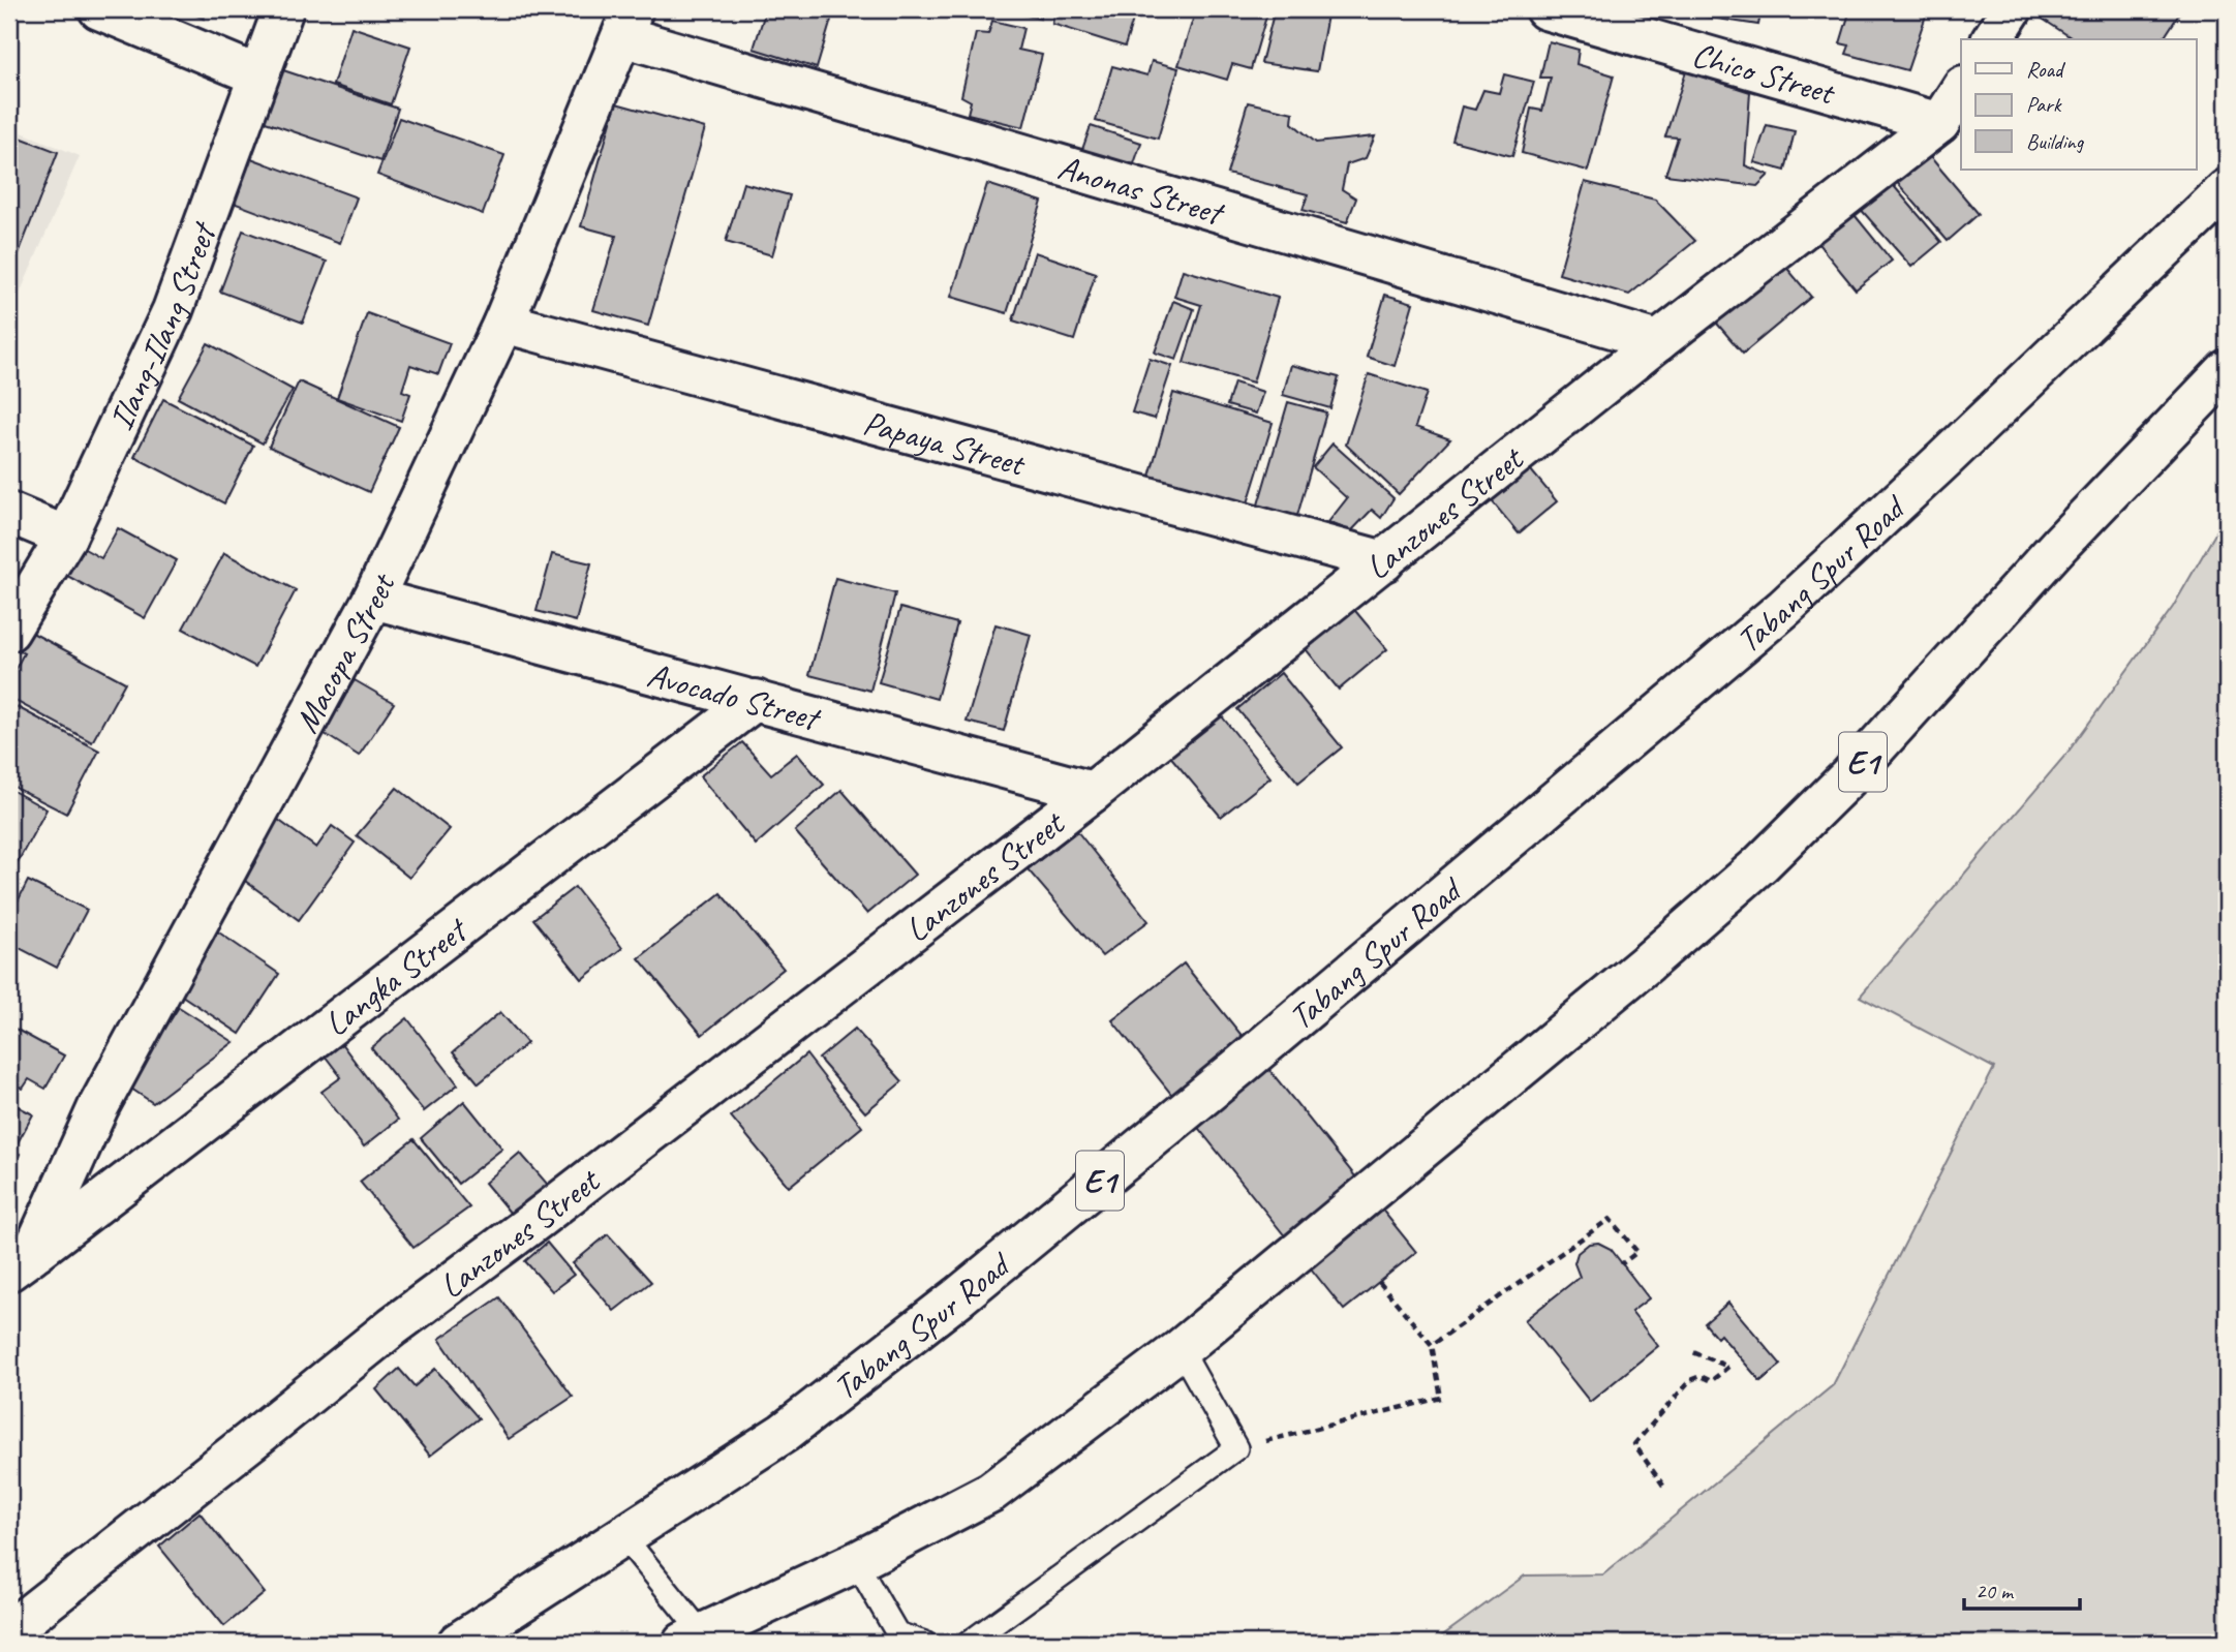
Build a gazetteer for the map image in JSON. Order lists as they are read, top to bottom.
{
  "streets": {
    "main road": [
      "Chico Street",
      "Anonas Street",
      "Ilang-Ilang Street",
      "Papaya Street",
      "Lanzones Street",
      "Tabang Spur Road",
      "Macopa Street",
      "Avocado Street",
      "E1",
      "Langka Street"
    ]
  },
  "crossings": [
    ["Chico Street", "Lanzones Street"],
    ["Anonas Street", "Lanzones Street"],
    ["Anonas Street", "Macopa Street"],
    ["Papaya Street", "Lanzones Street"],
    ["Papaya Street", "Macopa Street"],
    ["Lanzones Street", "Avocado Street"],
    ["Macopa Street", "Avocado Street"],
    ["Macopa Street", "Langka Street"],
    ["Avocado Street", "Langka Street"]
  ],
  "legend": ["Road", "Park", "Building"],
  "scale_bar": "20 m"
}
